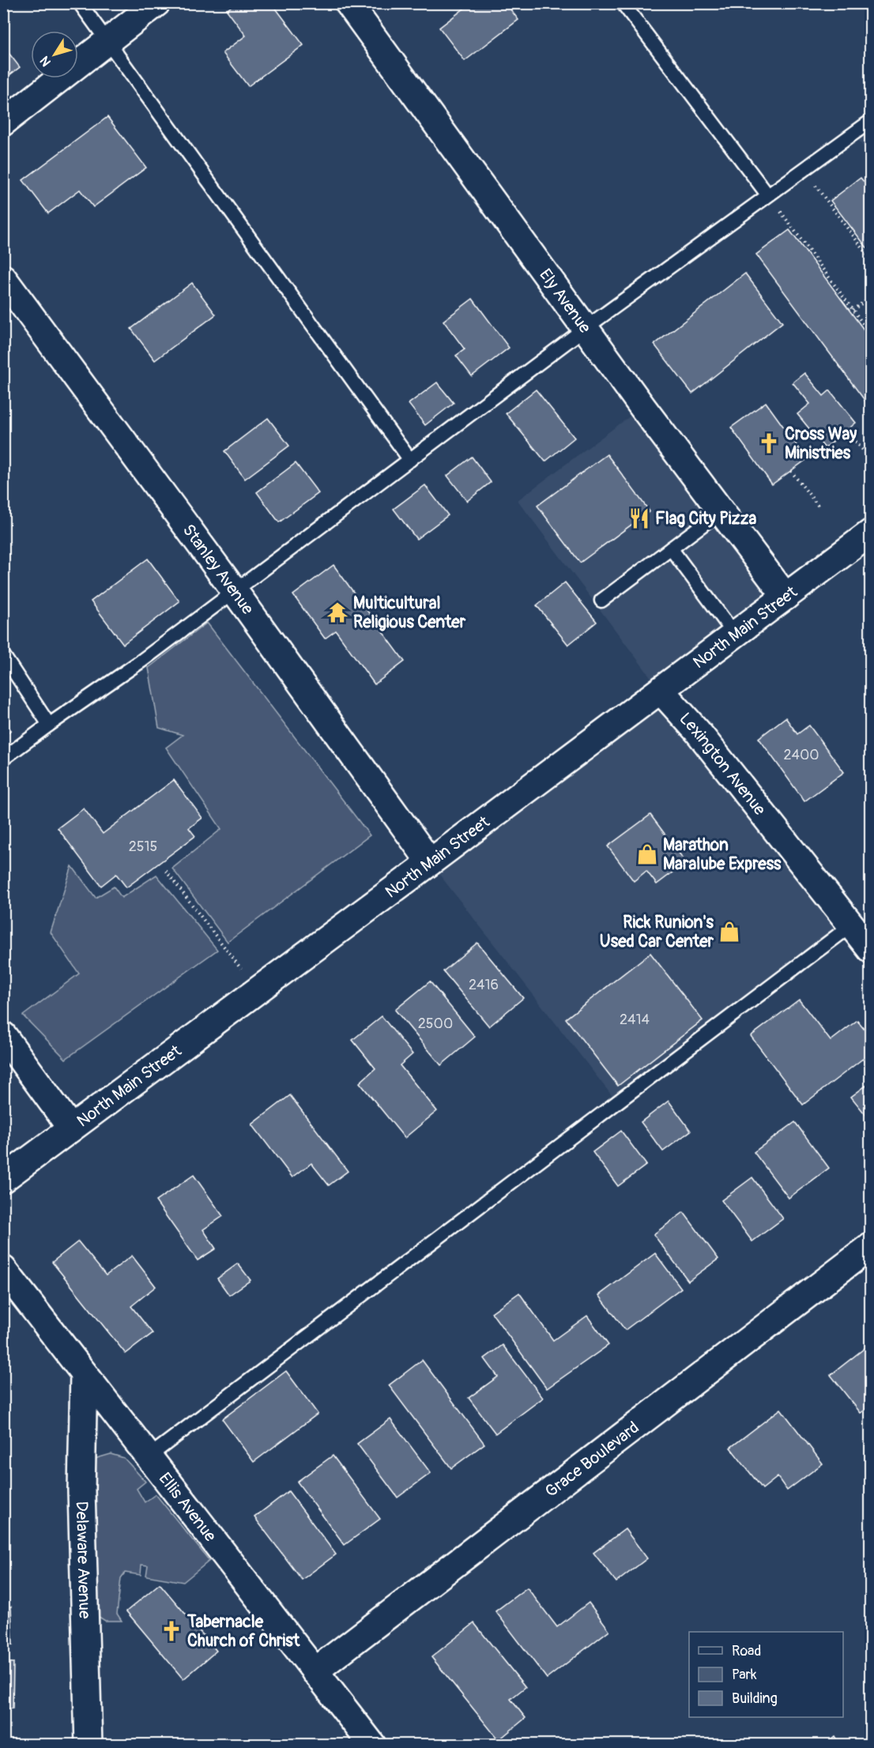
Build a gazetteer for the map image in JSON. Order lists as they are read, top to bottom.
{
  "streets": {
    "street": [
      "Ely Avenue",
      "Stanley Avenue",
      "North Main Street",
      "Lexington Avenue",
      "Grace Boulevard",
      "Ellis Avenue",
      "Delaware Avenue"
    ]
  },
  "crossings": [
    ["Ely Avenue", "North Main Street"],
    ["Stanley Avenue", "North Main Street"],
    ["North Main Street", "Lexington Avenue"],
    ["Grace Boulevard", "Ellis Avenue"],
    ["Ellis Avenue", "Delaware Avenue"]
  ],
  "places": {
    "church": ["Cross Way Ministries", "Tabernacle Church of Christ"],
    "restaurant": ["Flag City Pizza"],
    "temple": ["Multicultural Religious Center"],
    "shop": ["Marathon Maralube Express", "Rick Runion's Used Car Center"]
  },
  "house_numbers": [
    "2400",
    "2515",
    "2416",
    "2414",
    "2500"
  ],
  "legend": ["Road", "Park", "Building"],
  "north": "bottom left"
}
